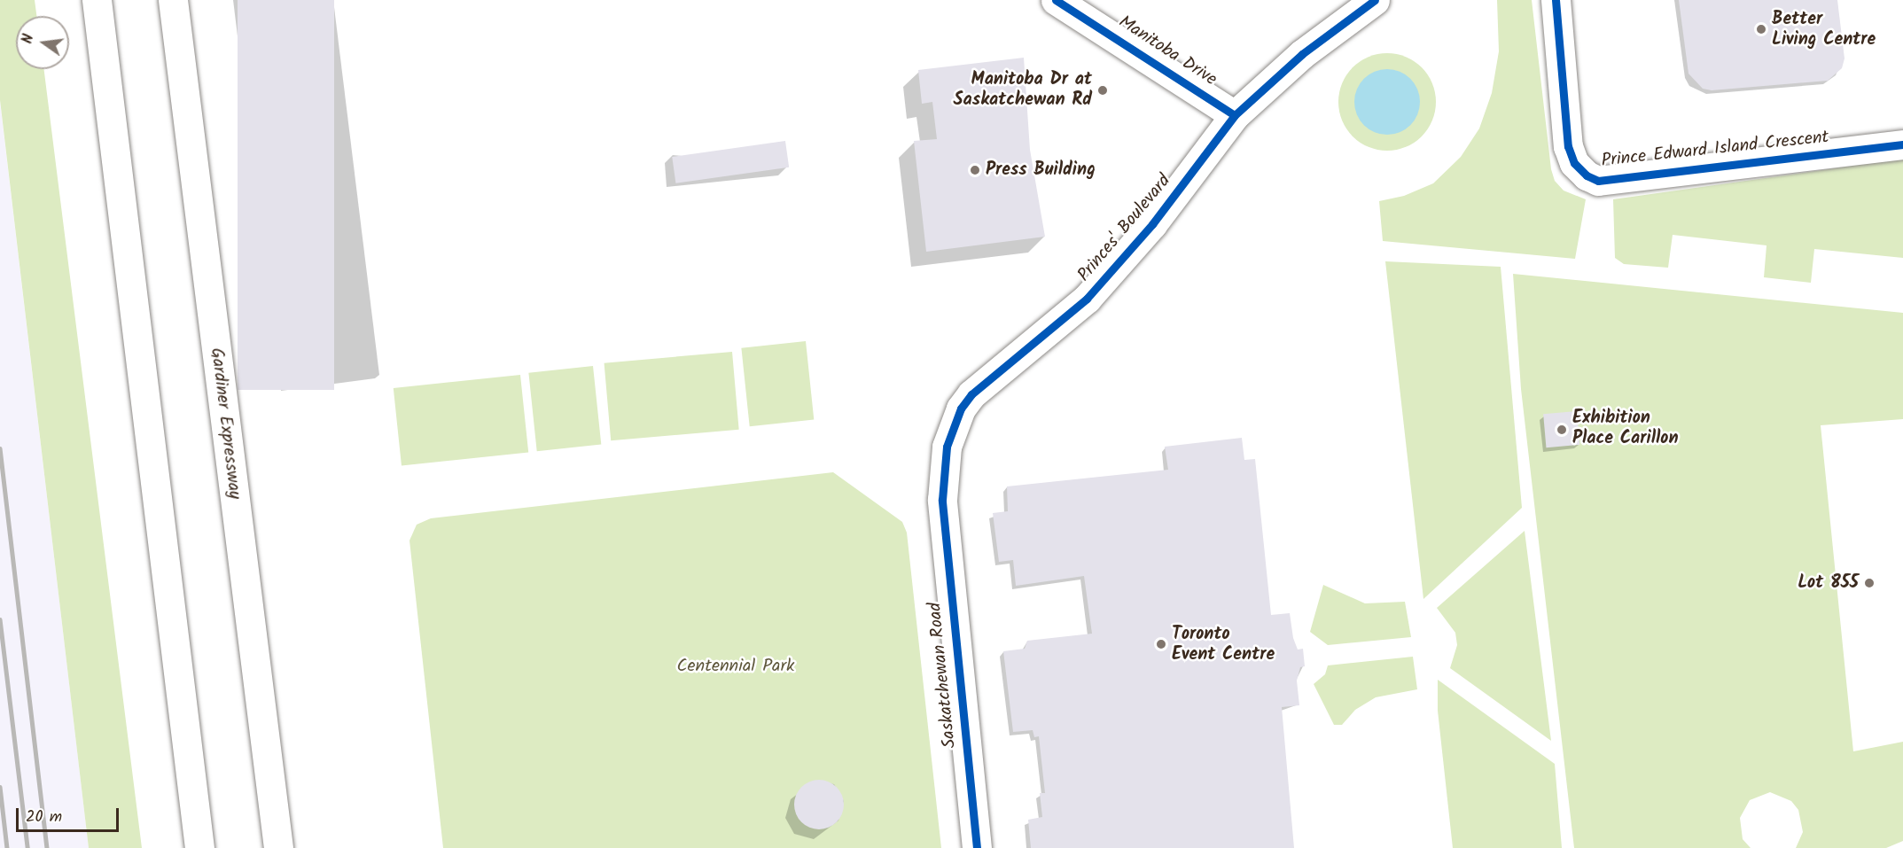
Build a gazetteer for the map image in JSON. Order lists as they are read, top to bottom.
{
  "streets": {
    "main road": [
      "Manitoba Drive",
      "Prince Edward Island Crescent",
      "Princes' Boulevard",
      "Gardiner Expressway",
      "Saskatchewan Road"
    ]
  },
  "crossings": [
    ["Manitoba Drive", "Princes' Boulevard"],
    ["Princes' Boulevard", "Saskatchewan Road"]
  ],
  "parks": ["Centennial Park"],
  "places": [
    "Better Living Centre",
    "Manitoba Dr at Saskatchewan Rd",
    "Press Building",
    "Exhibition Place Carillon",
    "Lot 855",
    "Toronto Event Centre"
  ],
  "scale_bar": "20 m",
  "north": "left"
}
